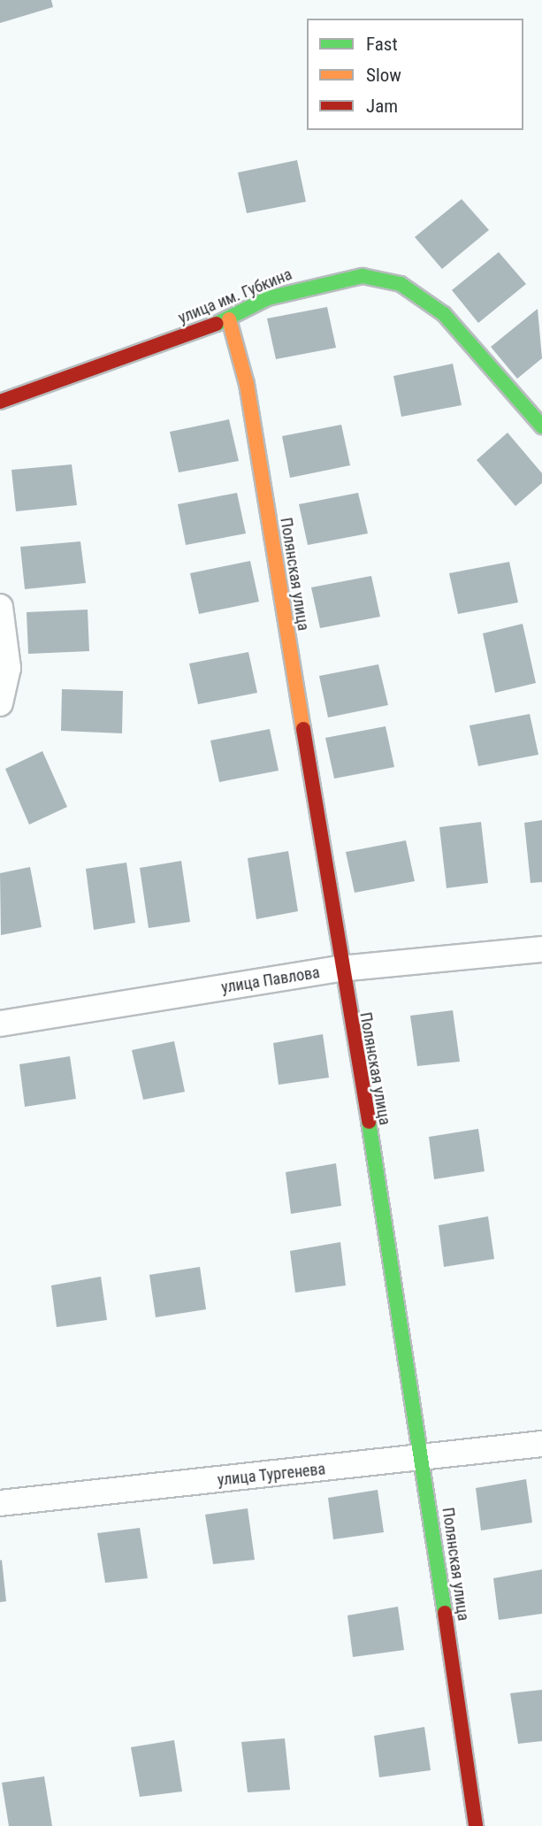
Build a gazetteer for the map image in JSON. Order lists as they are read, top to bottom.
{
  "streets": {
    "street": [
      "улица им. Губкина",
      "Полянская улица",
      "улица Павлова",
      "улица Тургенева"
    ]
  },
  "crossings": [
    ["улица им. Губкина", "Полянская улица"],
    ["Полянская улица", "улица Павлова"],
    ["Полянская улица", "улица Тургенева"]
  ],
  "legend": ["Fast", "Slow", "Jam"]
}
